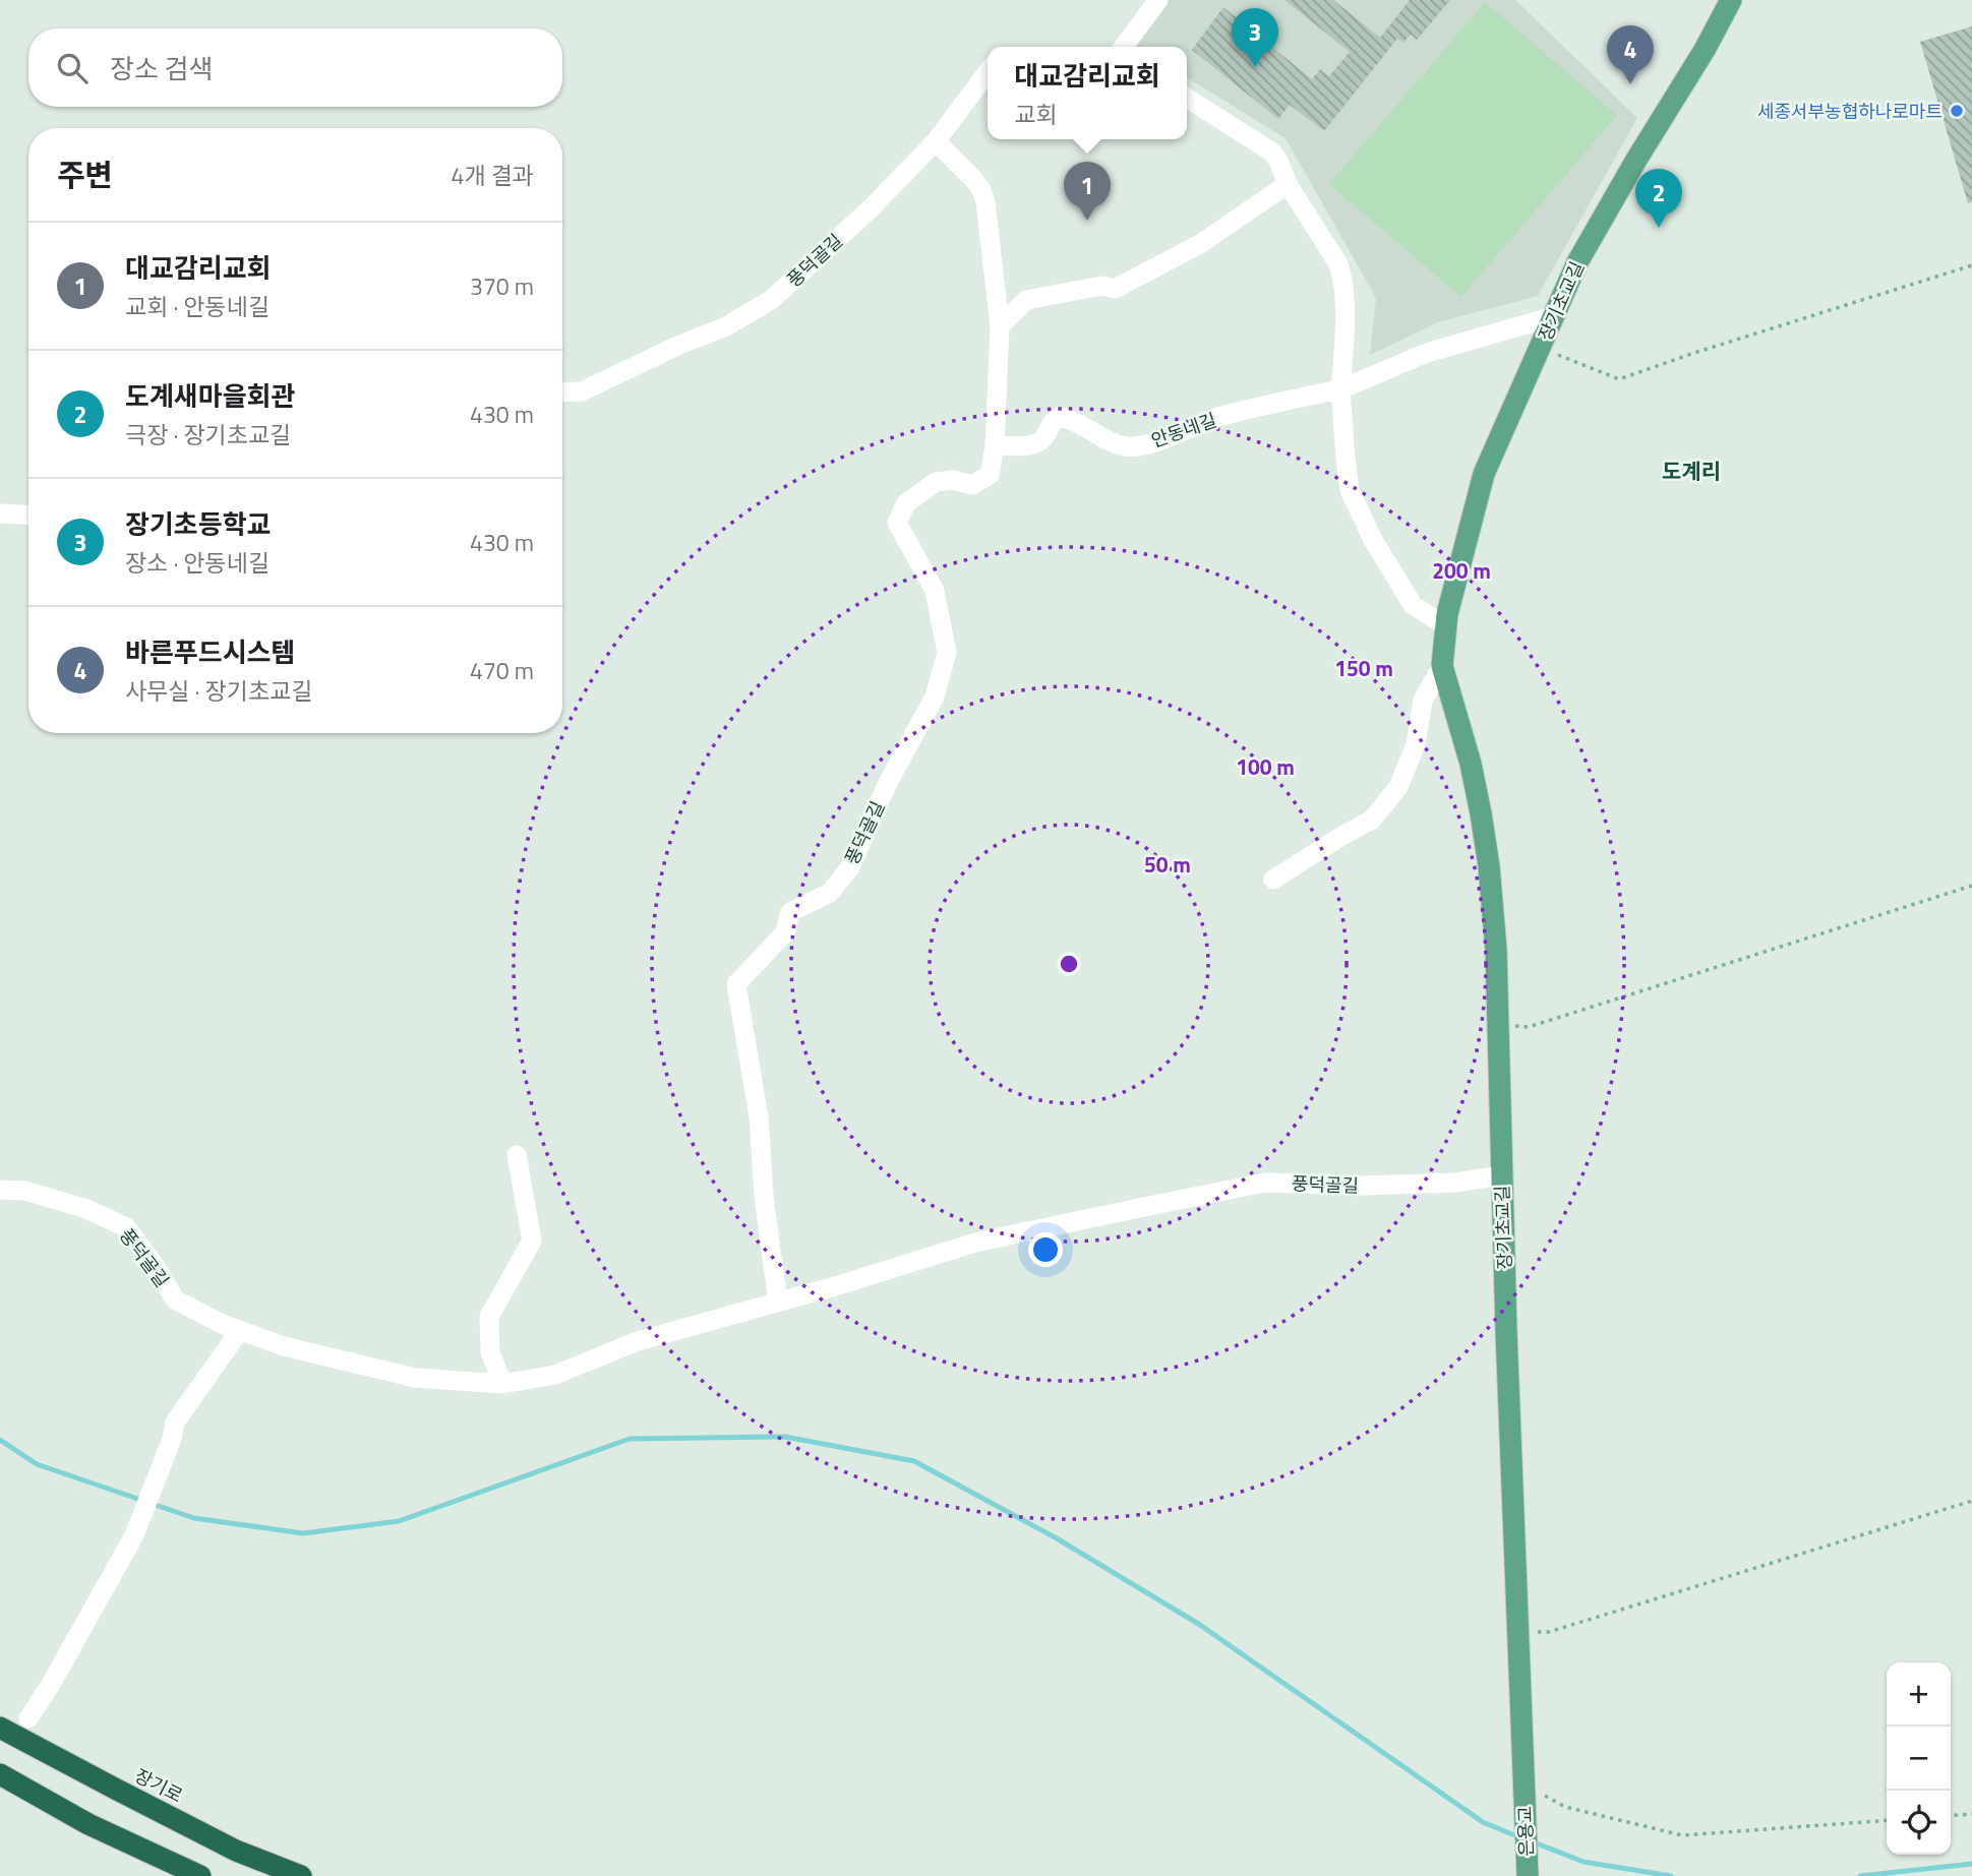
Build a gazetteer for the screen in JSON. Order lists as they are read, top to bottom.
{
  "streets": {
    "highway": ["장기로"],
    "main road": ["장기초교길", "은용교"],
    "street": ["풍덕골길", "안동네길"]
  },
  "crossings": [
    ["풍덕골길", "장기초교길"],
    ["풍덕골길", "안동네길"],
    ["장기초교길", "안동네길"],
    ["장기초교길", "은용교"]
  ],
  "districts": ["도계리"],
  "places": ["세종서부농협하나로마트"],
  "page": {
    "pins": [
      "3",
      "4",
      "1",
      "2"
    ],
    "search": "장소 검색",
    "popup": ["대교감리교회", "교회"],
    "heading": ["주변", "4개 결과"],
    "list": [
      {
        "mark": "1",
        "name": "대교감리교회",
        "note": "교회 · 안동네길",
        "value": "370 m"
      },
      {
        "mark": "2",
        "name": "도계새마을회관",
        "note": "극장 · 장기초교길",
        "value": "430 m"
      },
      {
        "mark": "3",
        "name": "장기초등학교",
        "note": "장소 · 안동네길",
        "value": "430 m"
      },
      {
        "mark": "4",
        "name": "바른푸드시스템",
        "note": "사무실 · 장기초교길",
        "value": "470 m"
      }
    ],
    "map_buttons": ["+", "−"]
  },
  "rings": [
    "200 m",
    "150 m",
    "100 m",
    "50 m"
  ]
}
